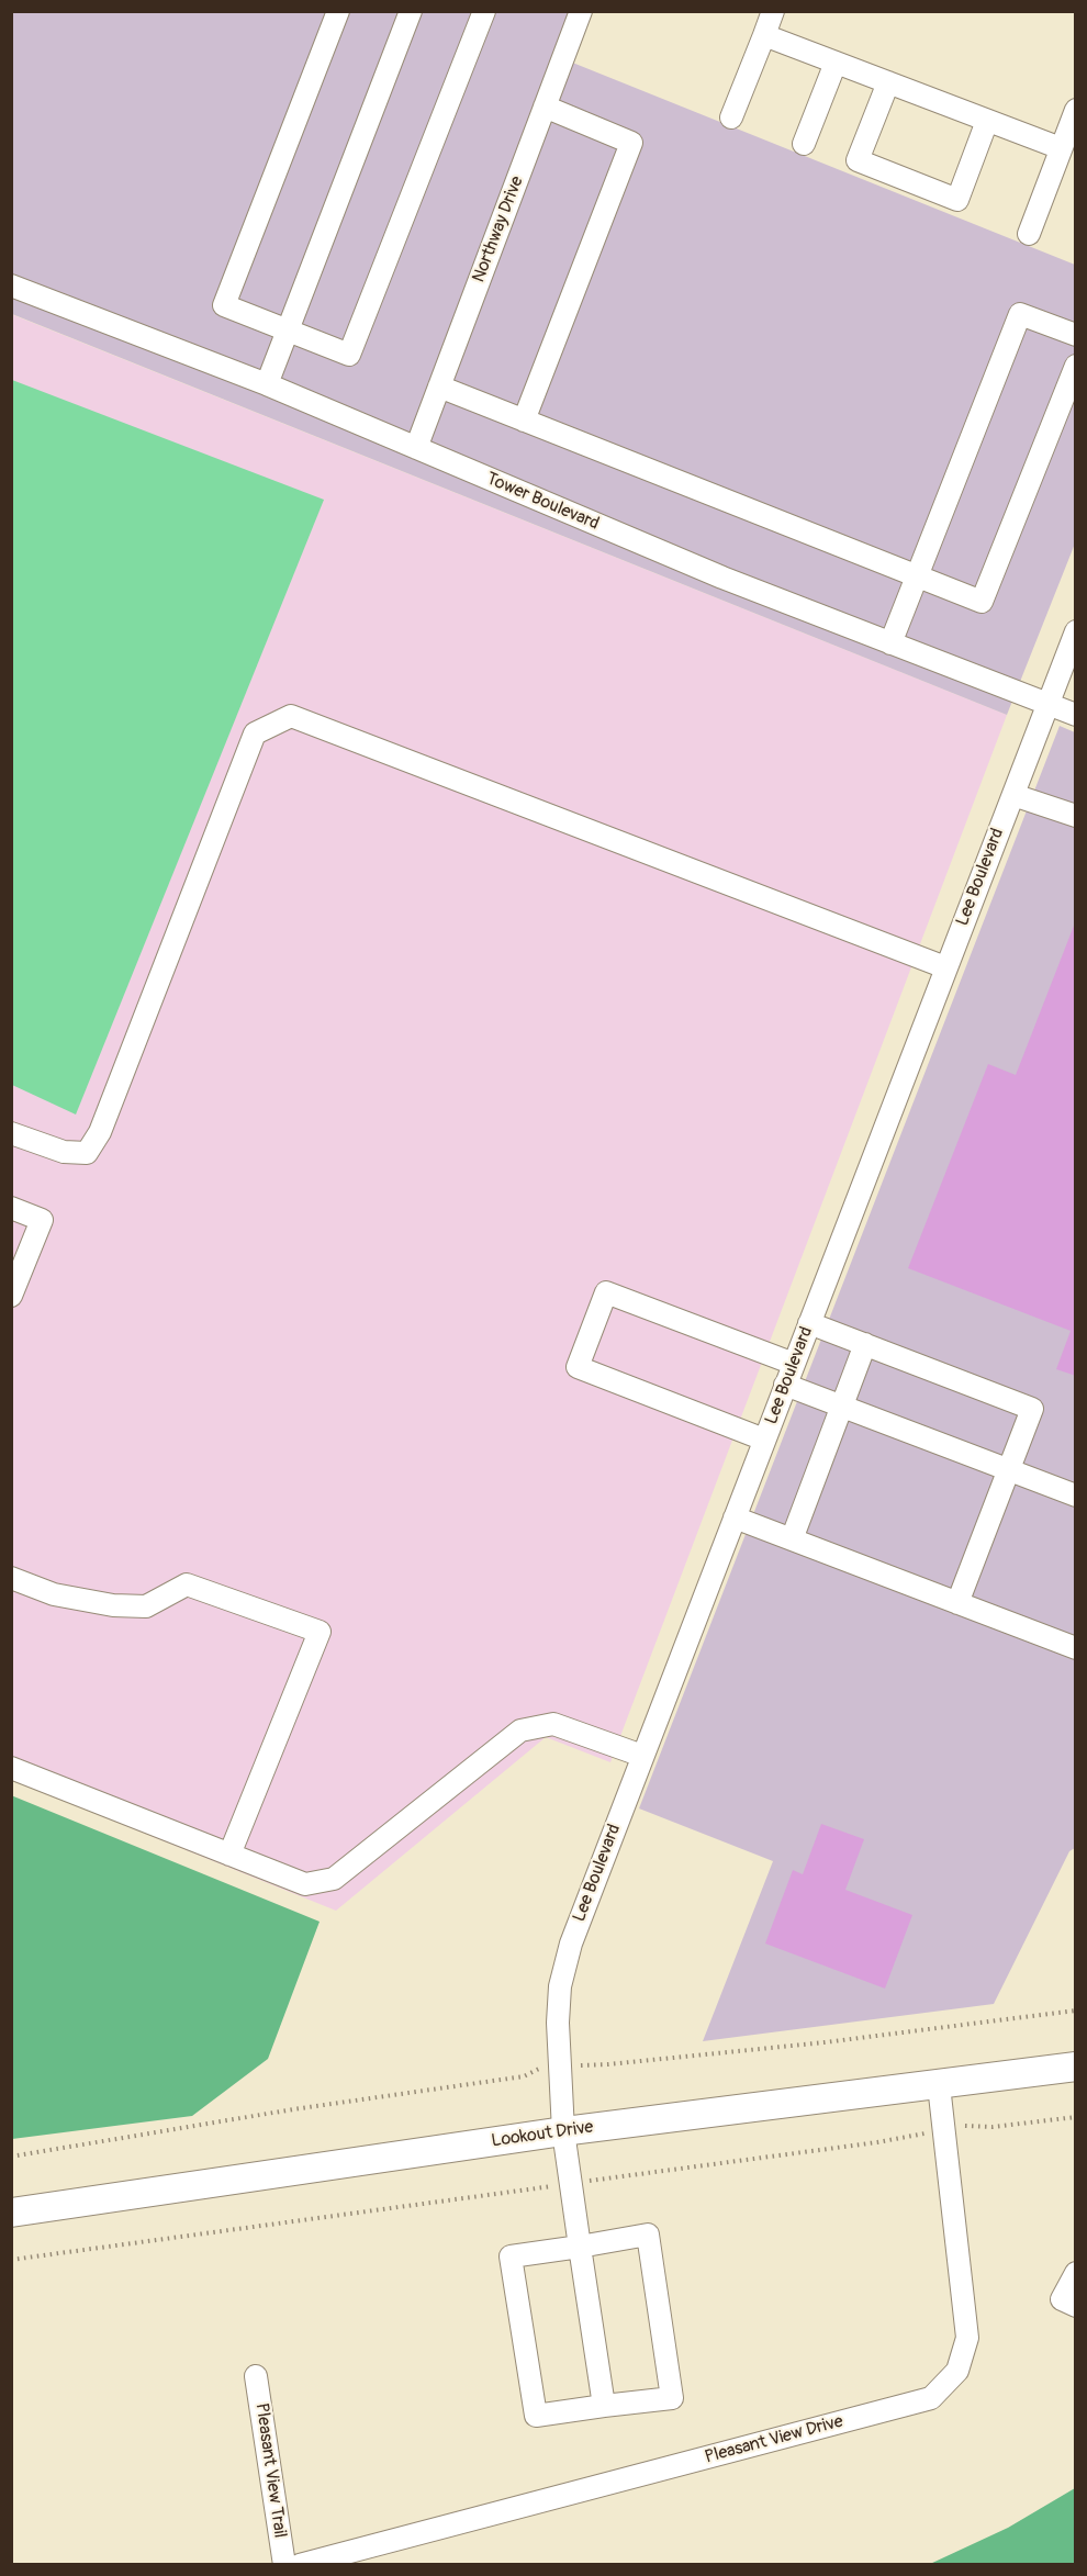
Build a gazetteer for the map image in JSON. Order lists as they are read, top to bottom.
{
  "streets": {
    "main road": ["Lookout Drive"],
    "street": [
      "Northway Drive",
      "Tower Boulevard",
      "Lee Boulevard",
      "Pleasant View Drive",
      "Pleasant View Trail"
    ]
  },
  "crossings": [
    ["Northway Drive", "Tower Boulevard"],
    ["Tower Boulevard", "Lee Boulevard"],
    ["Lee Boulevard", "Lookout Drive"],
    ["Lookout Drive", "Pleasant View Drive"]
  ]
}
